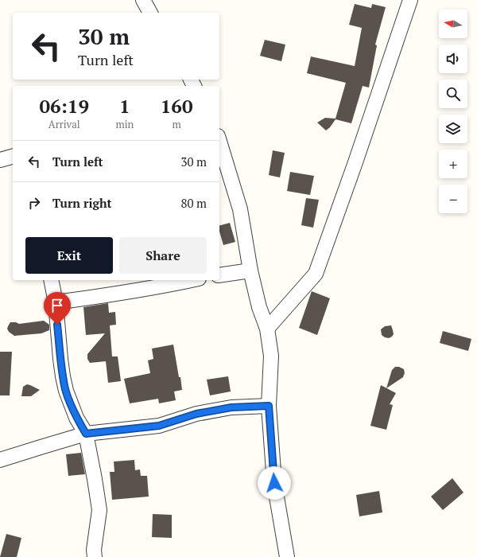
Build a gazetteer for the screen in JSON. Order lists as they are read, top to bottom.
{
  "north": "left",
  "page": {
    "map_buttons": ["+", "−"],
    "turn": ["30 m", "Turn left"],
    "eta": [
      "06:19",
      "Arrival",
      "1",
      "min",
      "160",
      "m"
    ],
    "list": [
      {
        "name": "Turn left",
        "value": "30 m"
      },
      {
        "name": "Turn right",
        "value": "80 m"
      }
    ],
    "buttons": ["Exit", "Share"]
  }
}
